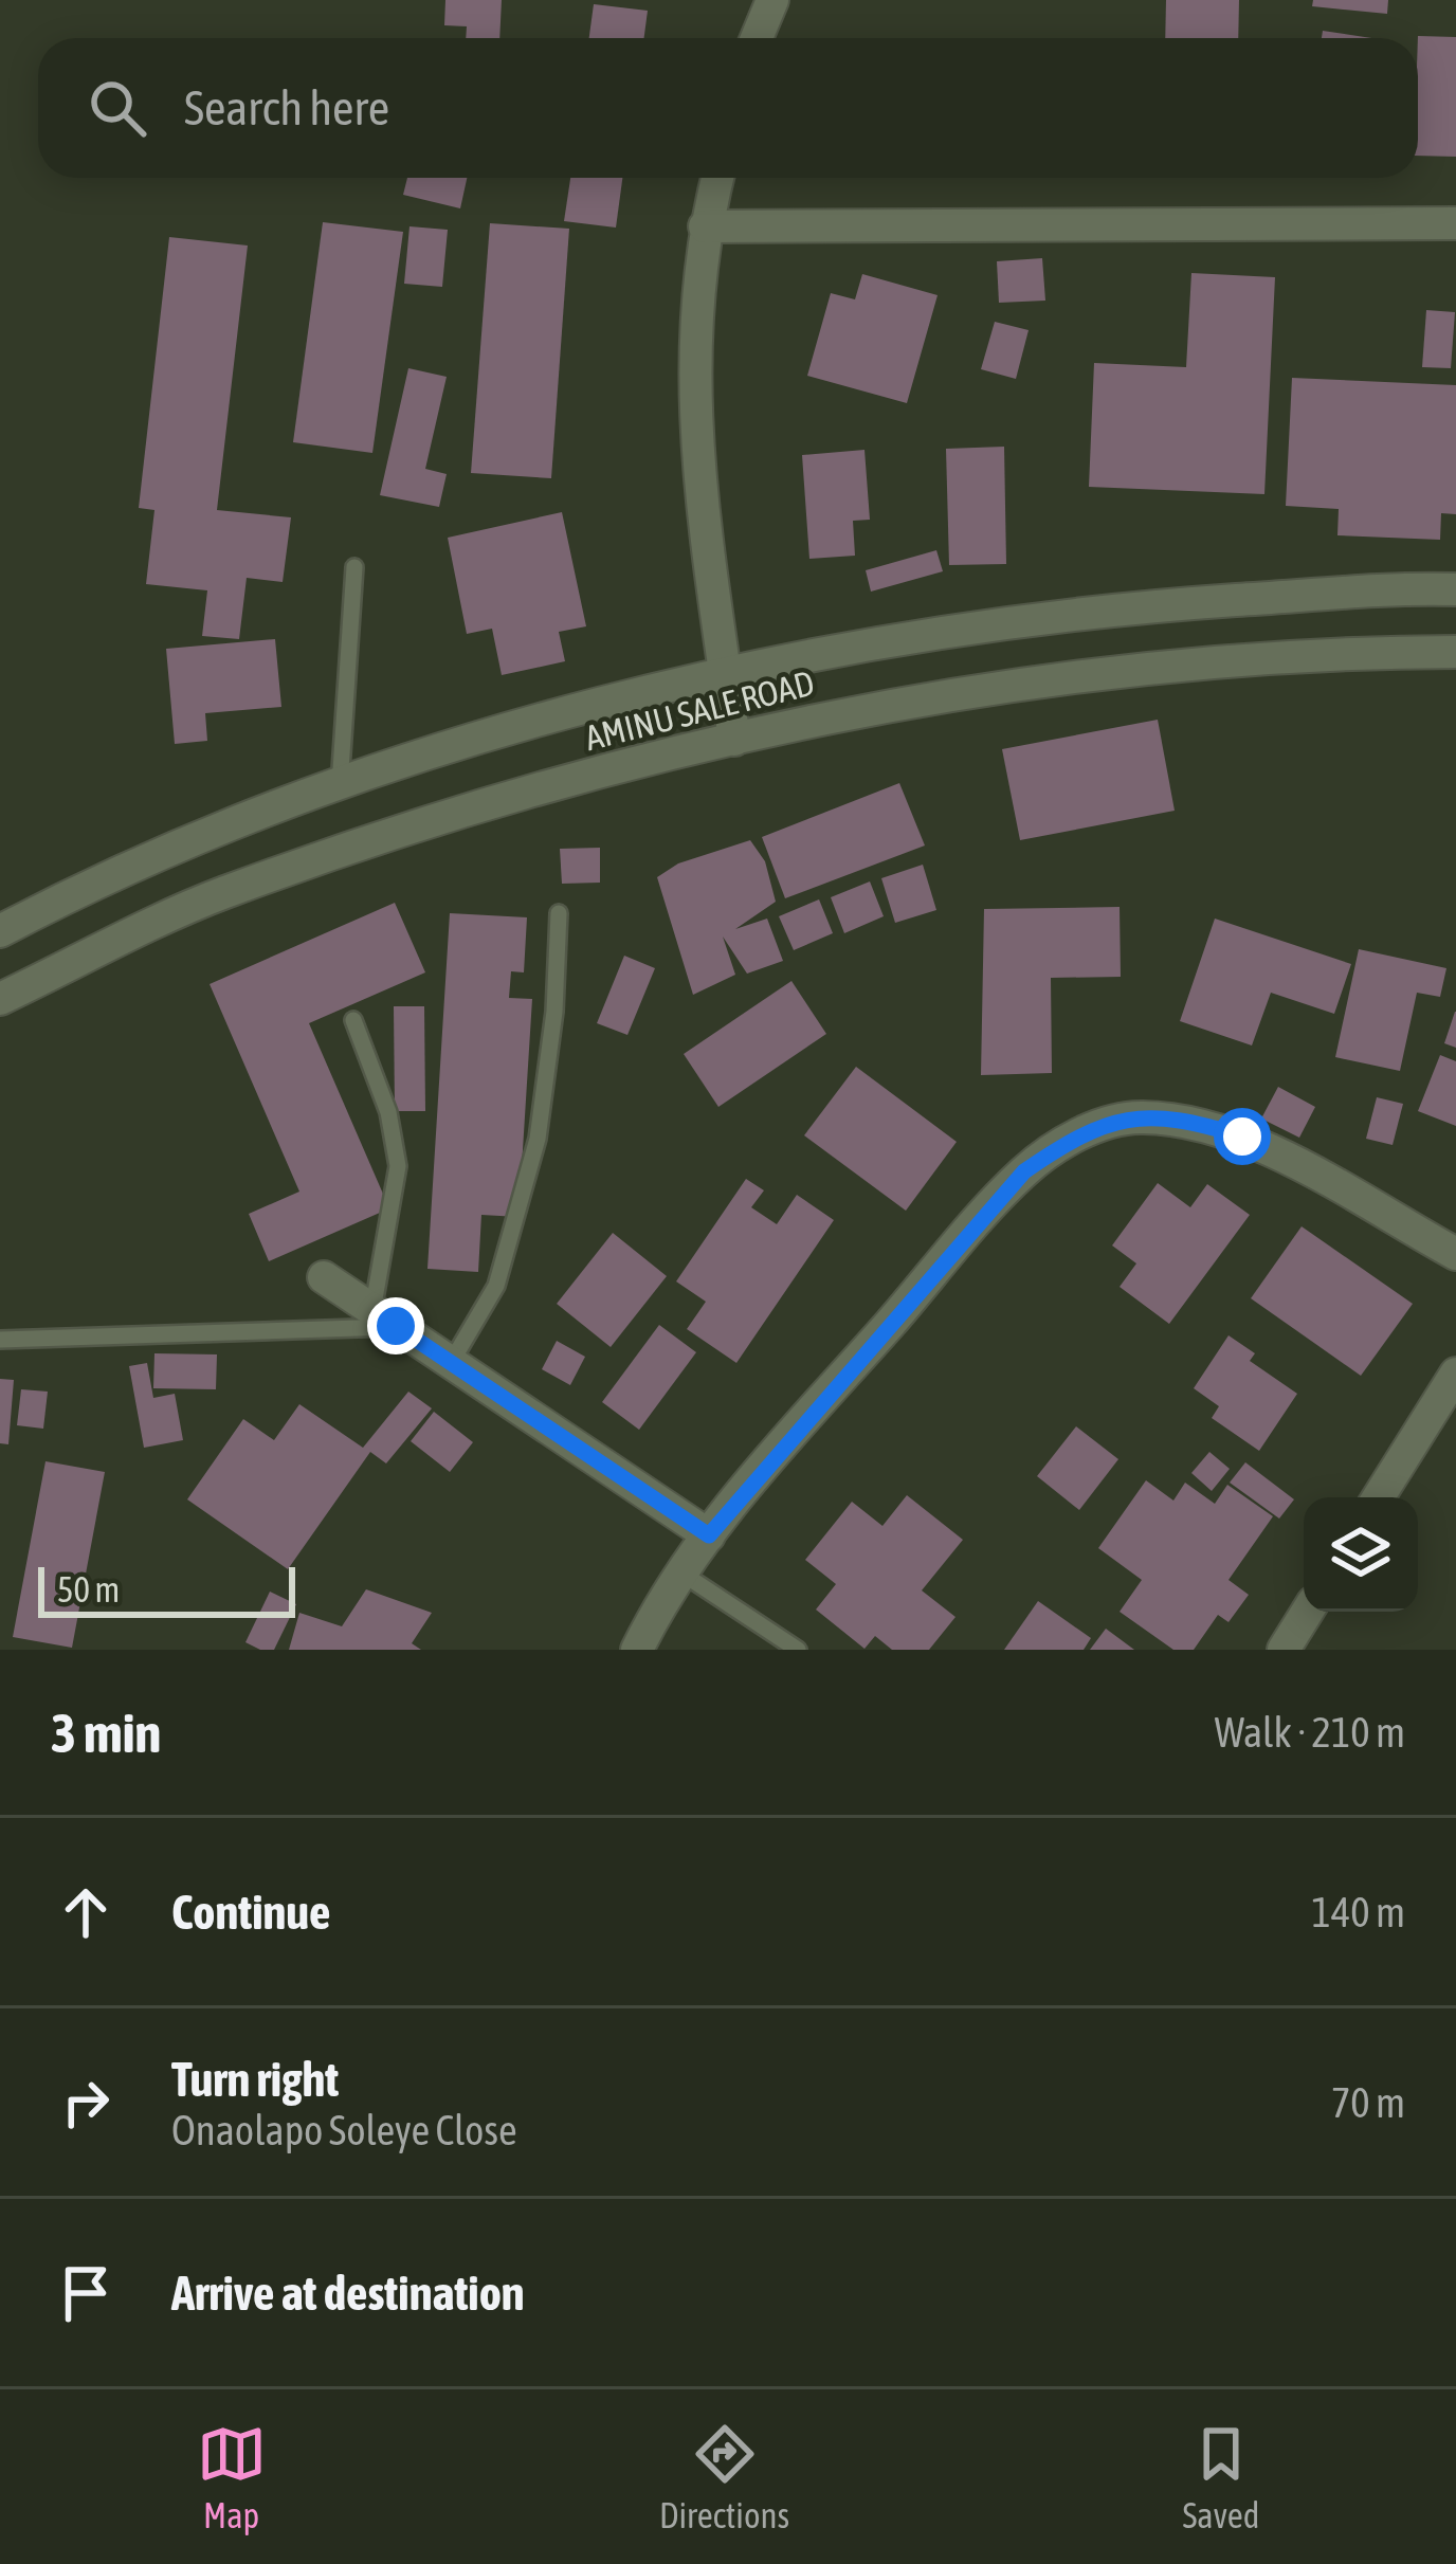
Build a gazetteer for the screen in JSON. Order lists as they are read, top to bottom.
{
  "streets": {
    "street": ["AMINU SALE ROAD"]
  },
  "scale_bar": "50 m",
  "page": {
    "search": "Search here",
    "scale": "50 m",
    "heading": ["3 min", "Walk · 210 m"],
    "list": [
      ["Continue", "140 m"],
      ["Turn right", "Onaolapo Soleye Close", "70 m"],
      "Arrive at destination"
    ],
    "nav": ["Map", "Directions", "Saved"]
  }
}
